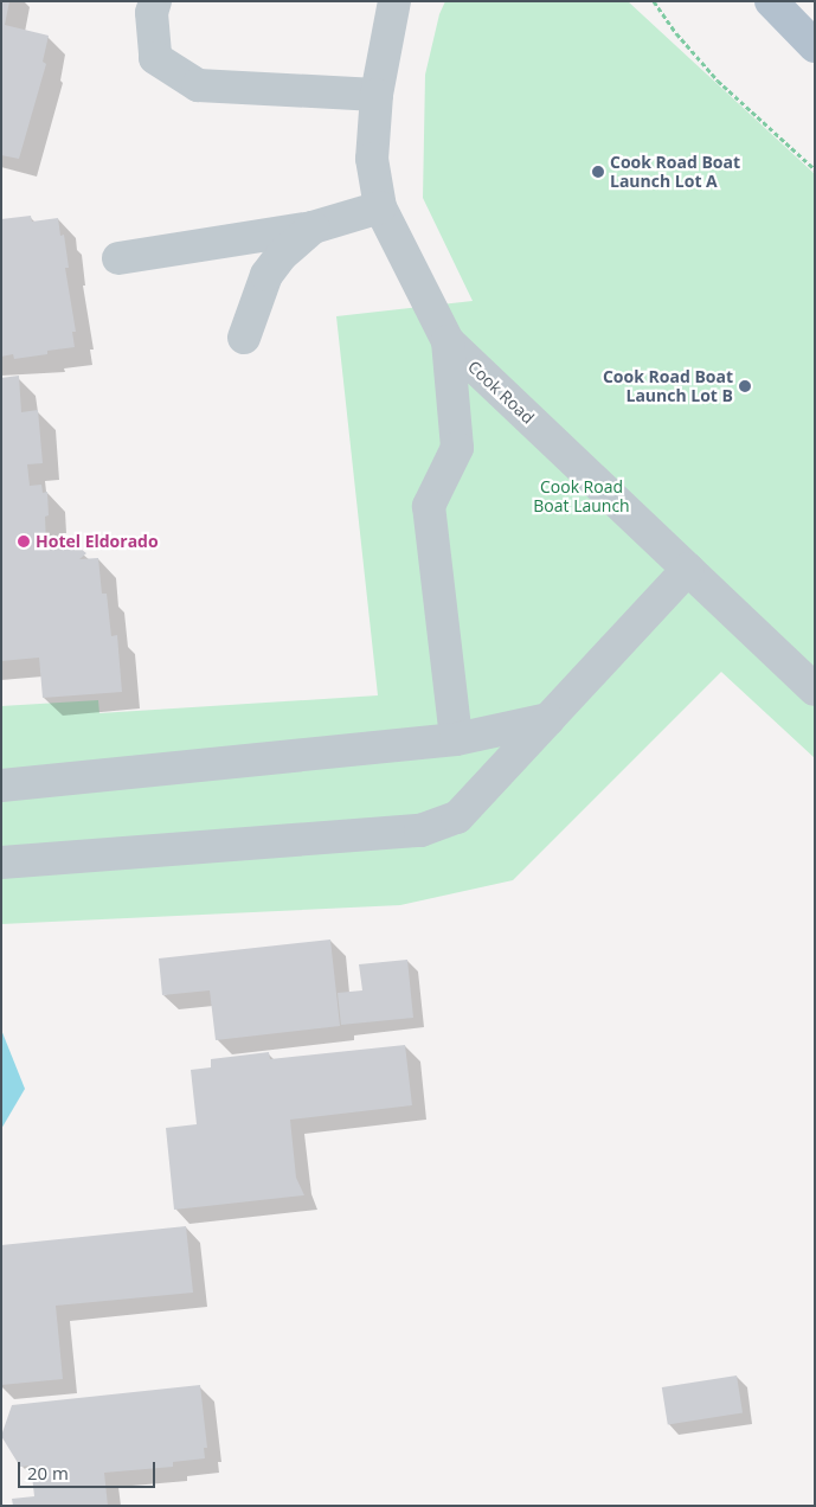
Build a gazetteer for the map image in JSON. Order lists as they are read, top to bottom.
{
  "streets": {
    "street": ["Cook Road"]
  },
  "parks": ["Cook Road Boat Launch"],
  "places": ["Cook Road Boat Launch Lot A", "Cook Road Boat Launch Lot B", "Hotel Eldorado"],
  "scale_bar": "20 m"
}
